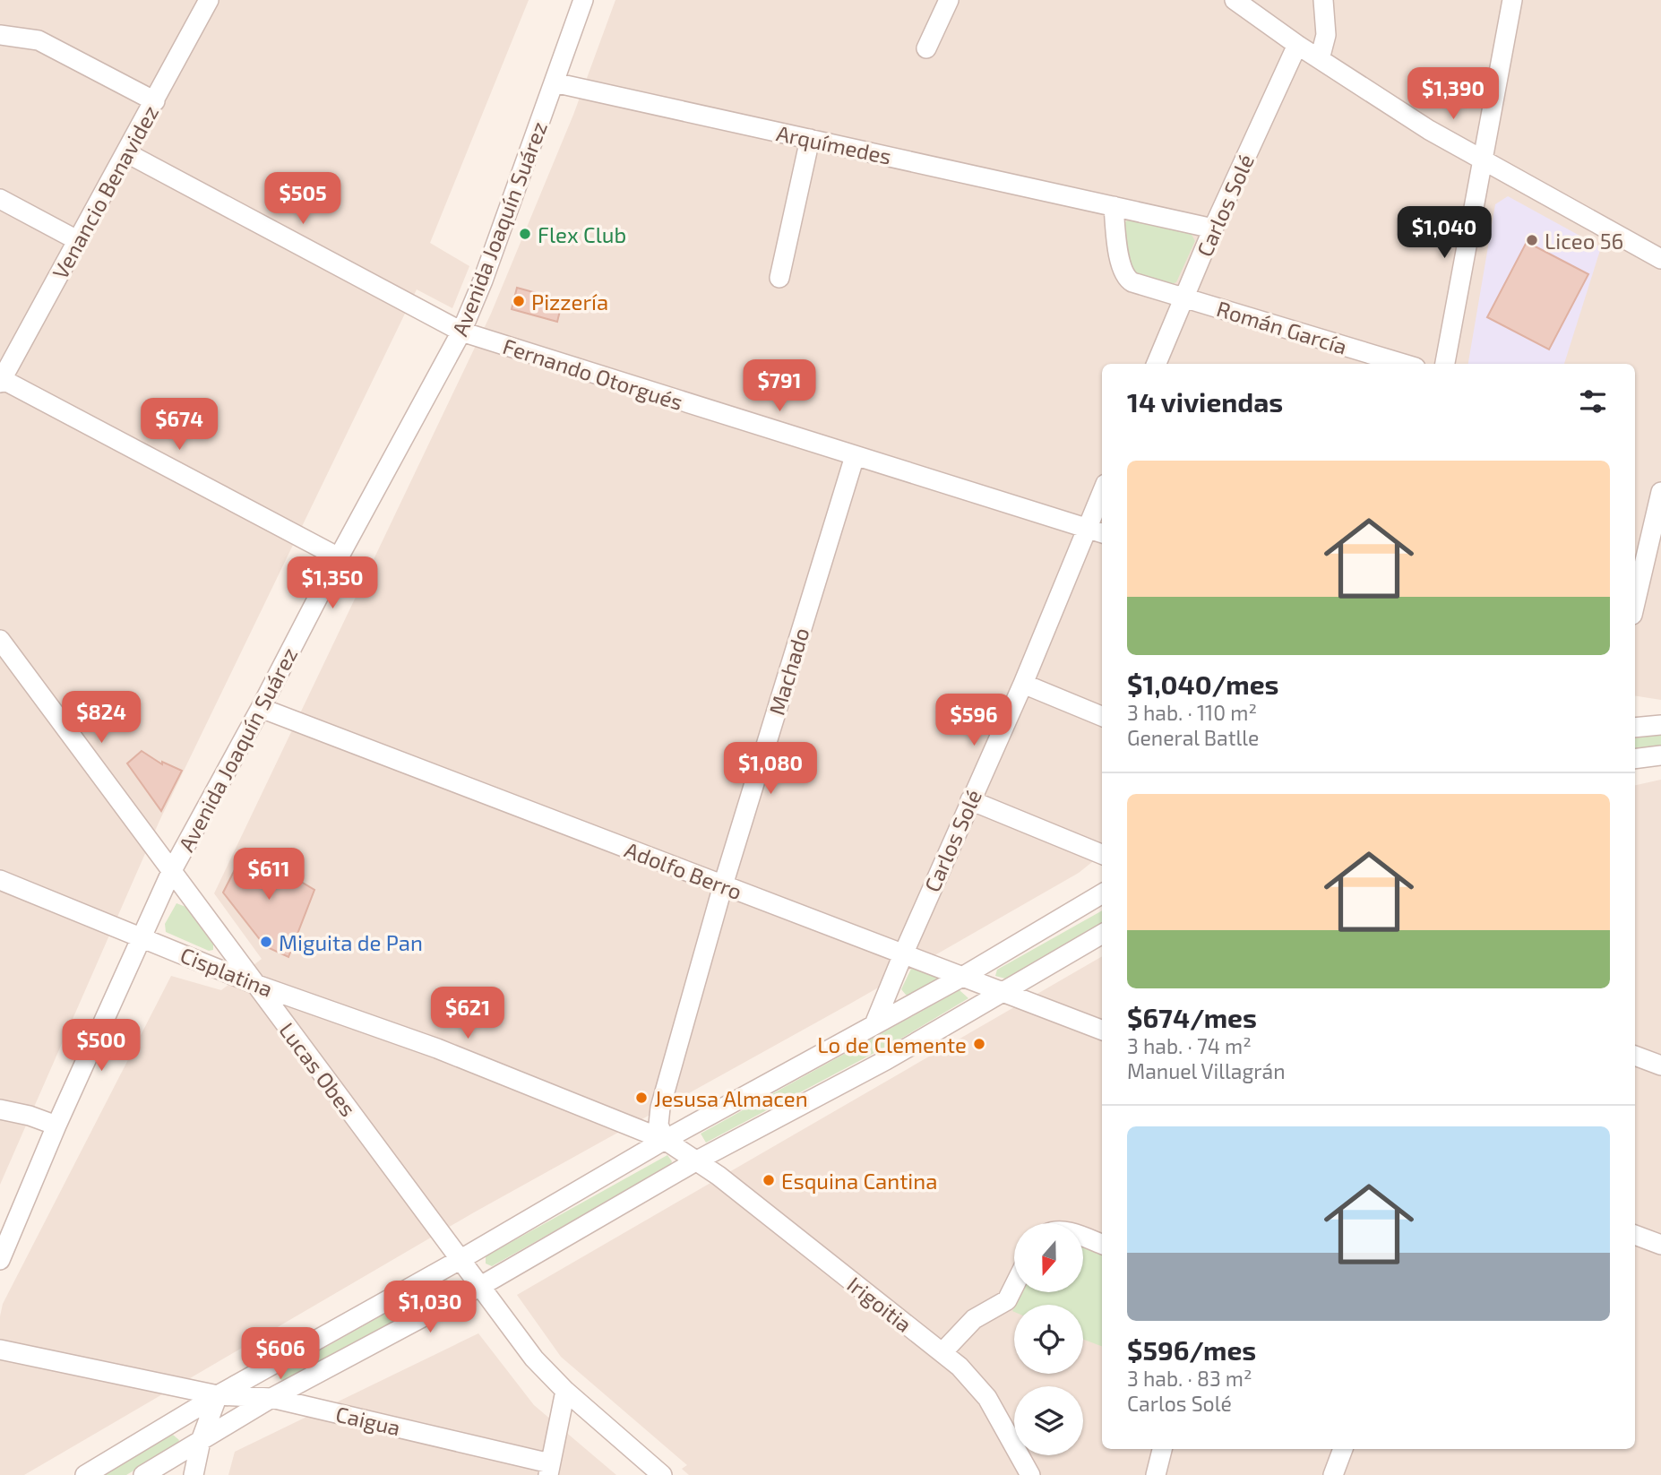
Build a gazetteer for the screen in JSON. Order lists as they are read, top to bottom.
{
  "streets": {
    "street": [
      "Arquímedes",
      "Venancio Benavidez",
      "Carlos Solé",
      "Avenida Joaquín Suárez",
      "Román García",
      "Fernando Otorgués",
      "Machado",
      "Adolfo Berro",
      "Cisplatina",
      "Lucas Obes",
      "Irigoitia",
      "Caigua"
    ]
  },
  "crossings": [
    ["Arquímedes", "Carlos Solé"],
    ["Arquímedes", "Avenida Joaquín Suárez"],
    ["Venancio Benavidez", "Fernando Otorgués"],
    ["Carlos Solé", "Román García"],
    ["Carlos Solé", "Fernando Otorgués"],
    ["Carlos Solé", "Adolfo Berro"],
    ["Avenida Joaquín Suárez", "Fernando Otorgués"],
    ["Avenida Joaquín Suárez", "Adolfo Berro"],
    ["Avenida Joaquín Suárez", "Cisplatina"],
    ["Avenida Joaquín Suárez", "Lucas Obes"],
    ["Fernando Otorgués", "Machado"],
    ["Machado", "Adolfo Berro"],
    ["Machado", "Cisplatina"],
    ["Cisplatina", "Lucas Obes"],
    ["Cisplatina", "Irigoitia"]
  ],
  "places": [
    "Flex Club",
    "Liceo 56",
    "Pizzería",
    "Miguita de Pan",
    "Lo de Clemente",
    "Jesusa Almacen",
    "Esquina Cantina"
  ],
  "north": "bottom",
  "page": {
    "price": [
      "$1,390",
      "$505",
      "$1,040",
      "$791",
      "$674",
      "$1,350",
      "$824",
      "$596",
      "$1,080",
      "$611",
      "$621",
      "$500",
      "$1,030",
      "$606"
    ],
    "heading": "14 viviendas",
    "list": [
      {
        "name": "$1,040/mes",
        "note": "3 hab. · 110 m² · General Batlle"
      },
      {
        "name": "$674/mes",
        "note": "3 hab. · 74 m² · Manuel Villagrán"
      },
      {
        "name": "$596/mes",
        "note": "3 hab. · 83 m² · Carlos Solé"
      }
    ]
  }
}
